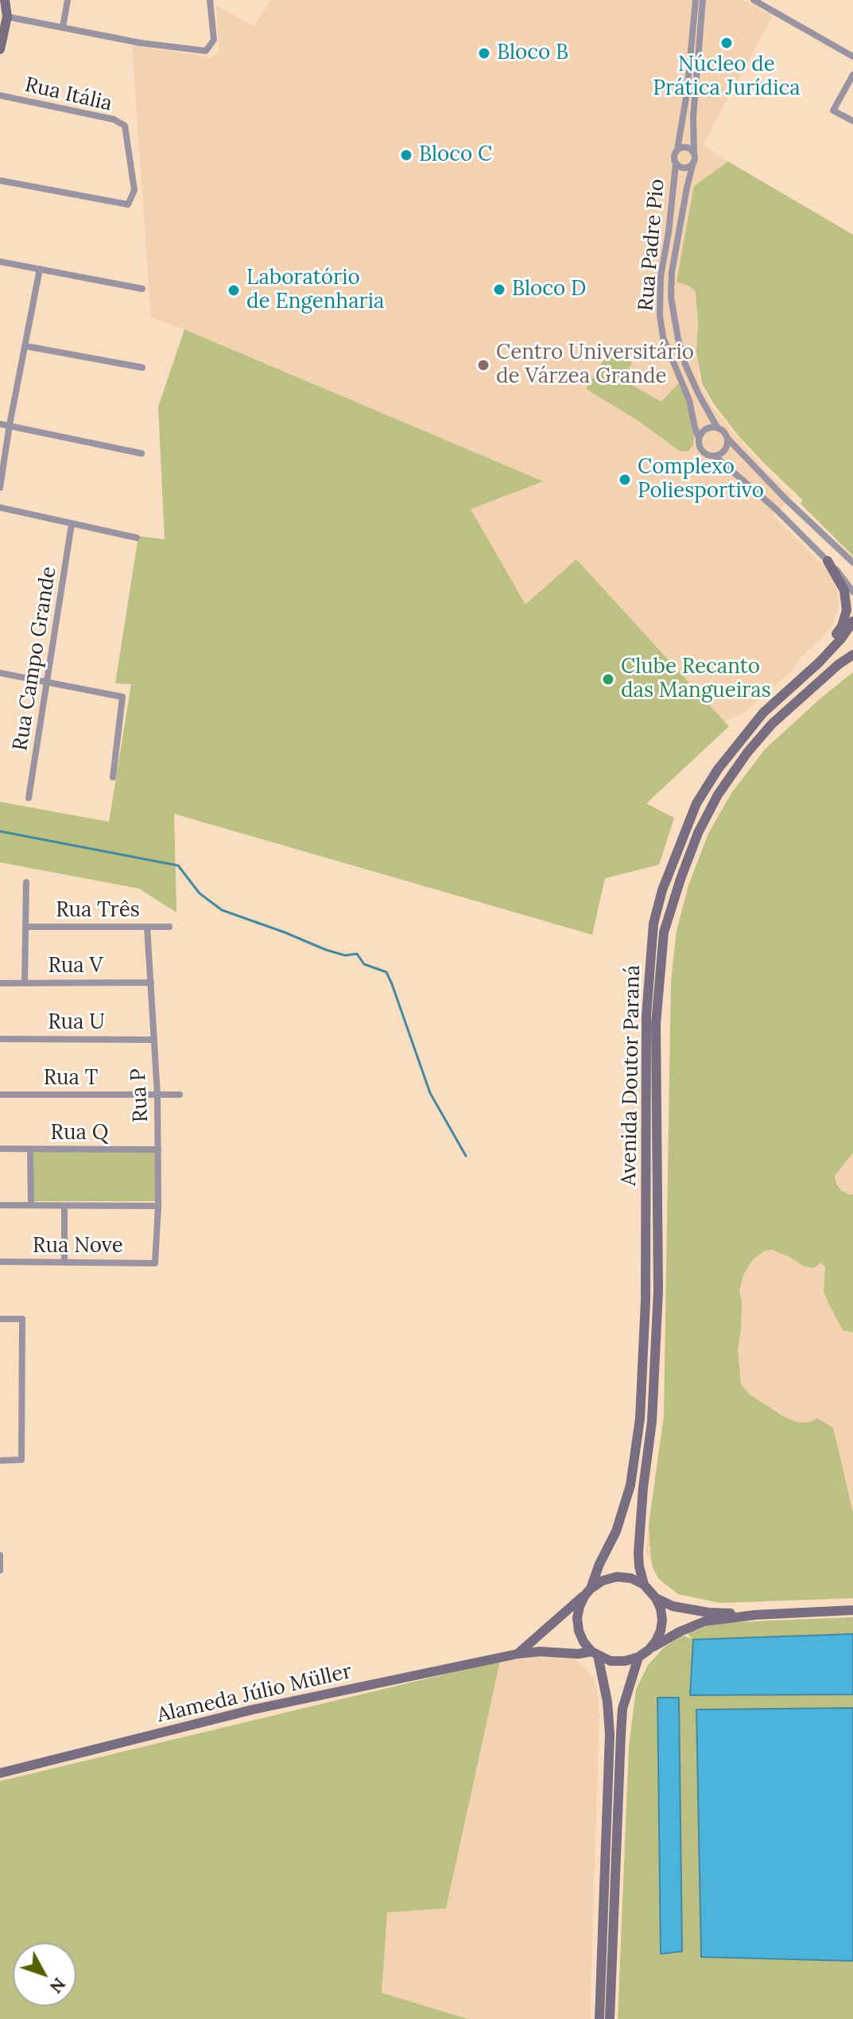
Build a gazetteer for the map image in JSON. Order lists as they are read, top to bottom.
{
  "streets": {
    "main road": ["Avenida Doutor Paraná", "Alameda Júlio Müller"],
    "street": [
      "Rua Itália",
      "Rua Padre Pio",
      "Rua Campo Grande",
      "Rua Três",
      "Rua V",
      "Rua U",
      "Rua T",
      "Rua P",
      "Rua Q",
      "Rua Nove"
    ]
  },
  "crossings": [
    ["Rua Três", "Rua P"],
    ["Rua V", "Rua P"],
    ["Rua U", "Rua P"],
    ["Avenida Doutor Paraná", "Alameda Júlio Müller"],
    ["Rua T", "Rua P"],
    ["Rua P", "Rua Q"],
    ["Rua P", "Rua Nove"]
  ],
  "places": [
    "Núcleo de Prática Jurídica",
    "Bloco B",
    "Bloco C",
    "Bloco D",
    "Laboratório de Engenharia",
    "Centro Universitário de Várzea Grande",
    "Complexo Poliesportivo",
    "Clube Recanto das Mangueiras"
  ],
  "north": "bottom right"
}
